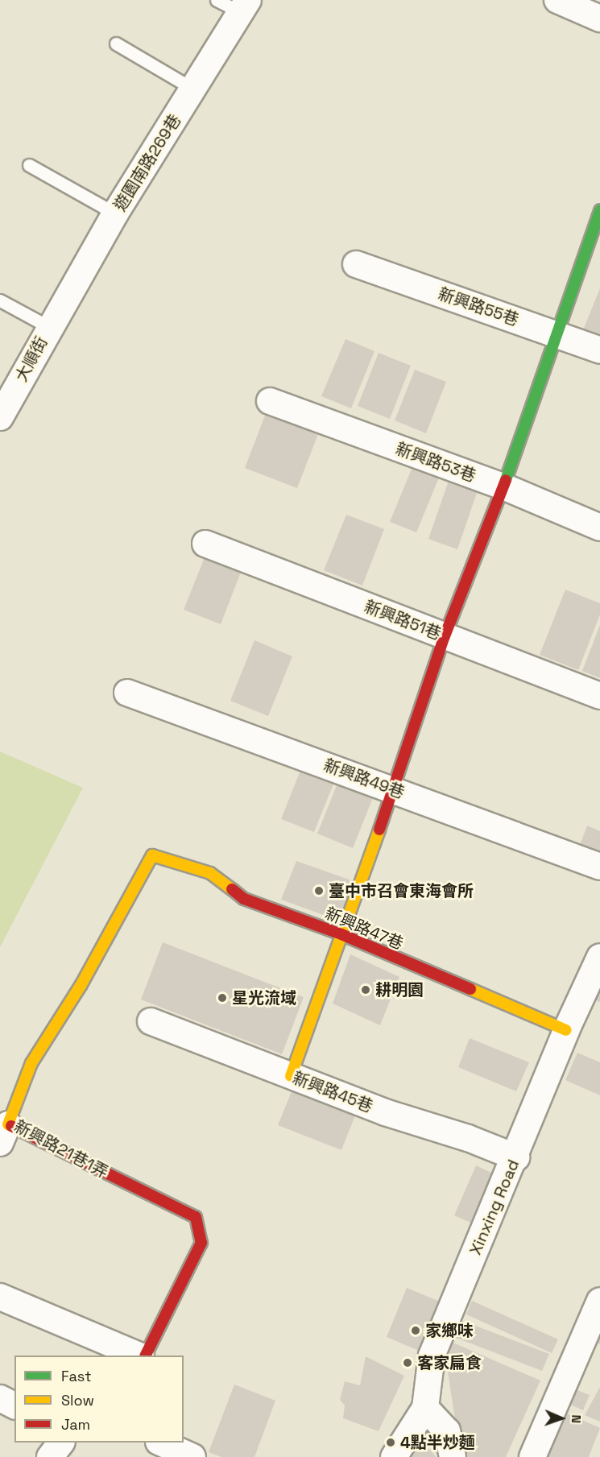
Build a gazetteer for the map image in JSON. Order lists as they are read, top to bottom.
{
  "streets": {
    "street": [
      "遊園南路269巷",
      "新興路55巷",
      "大順街",
      "新興路53巷",
      "新興路51巷",
      "新興路49巷",
      "新興路47巷",
      "新興路45巷",
      "新興路21巷1弄",
      "Xinxing Road"
    ]
  },
  "crossings": [
    ["遊園南路269巷", "大順街"],
    ["新興路47巷", "新興路21巷1弄"],
    ["新興路47巷", "Xinxing Road"],
    ["新興路45巷", "Xinxing Road"]
  ],
  "places": [
    "臺中市召會東海會所",
    "耕明園",
    "星光流域",
    "家鄉味",
    "客家扁食",
    "4點半炒麵"
  ],
  "legend": ["Fast", "Slow", "Jam"],
  "north": "right"
}
